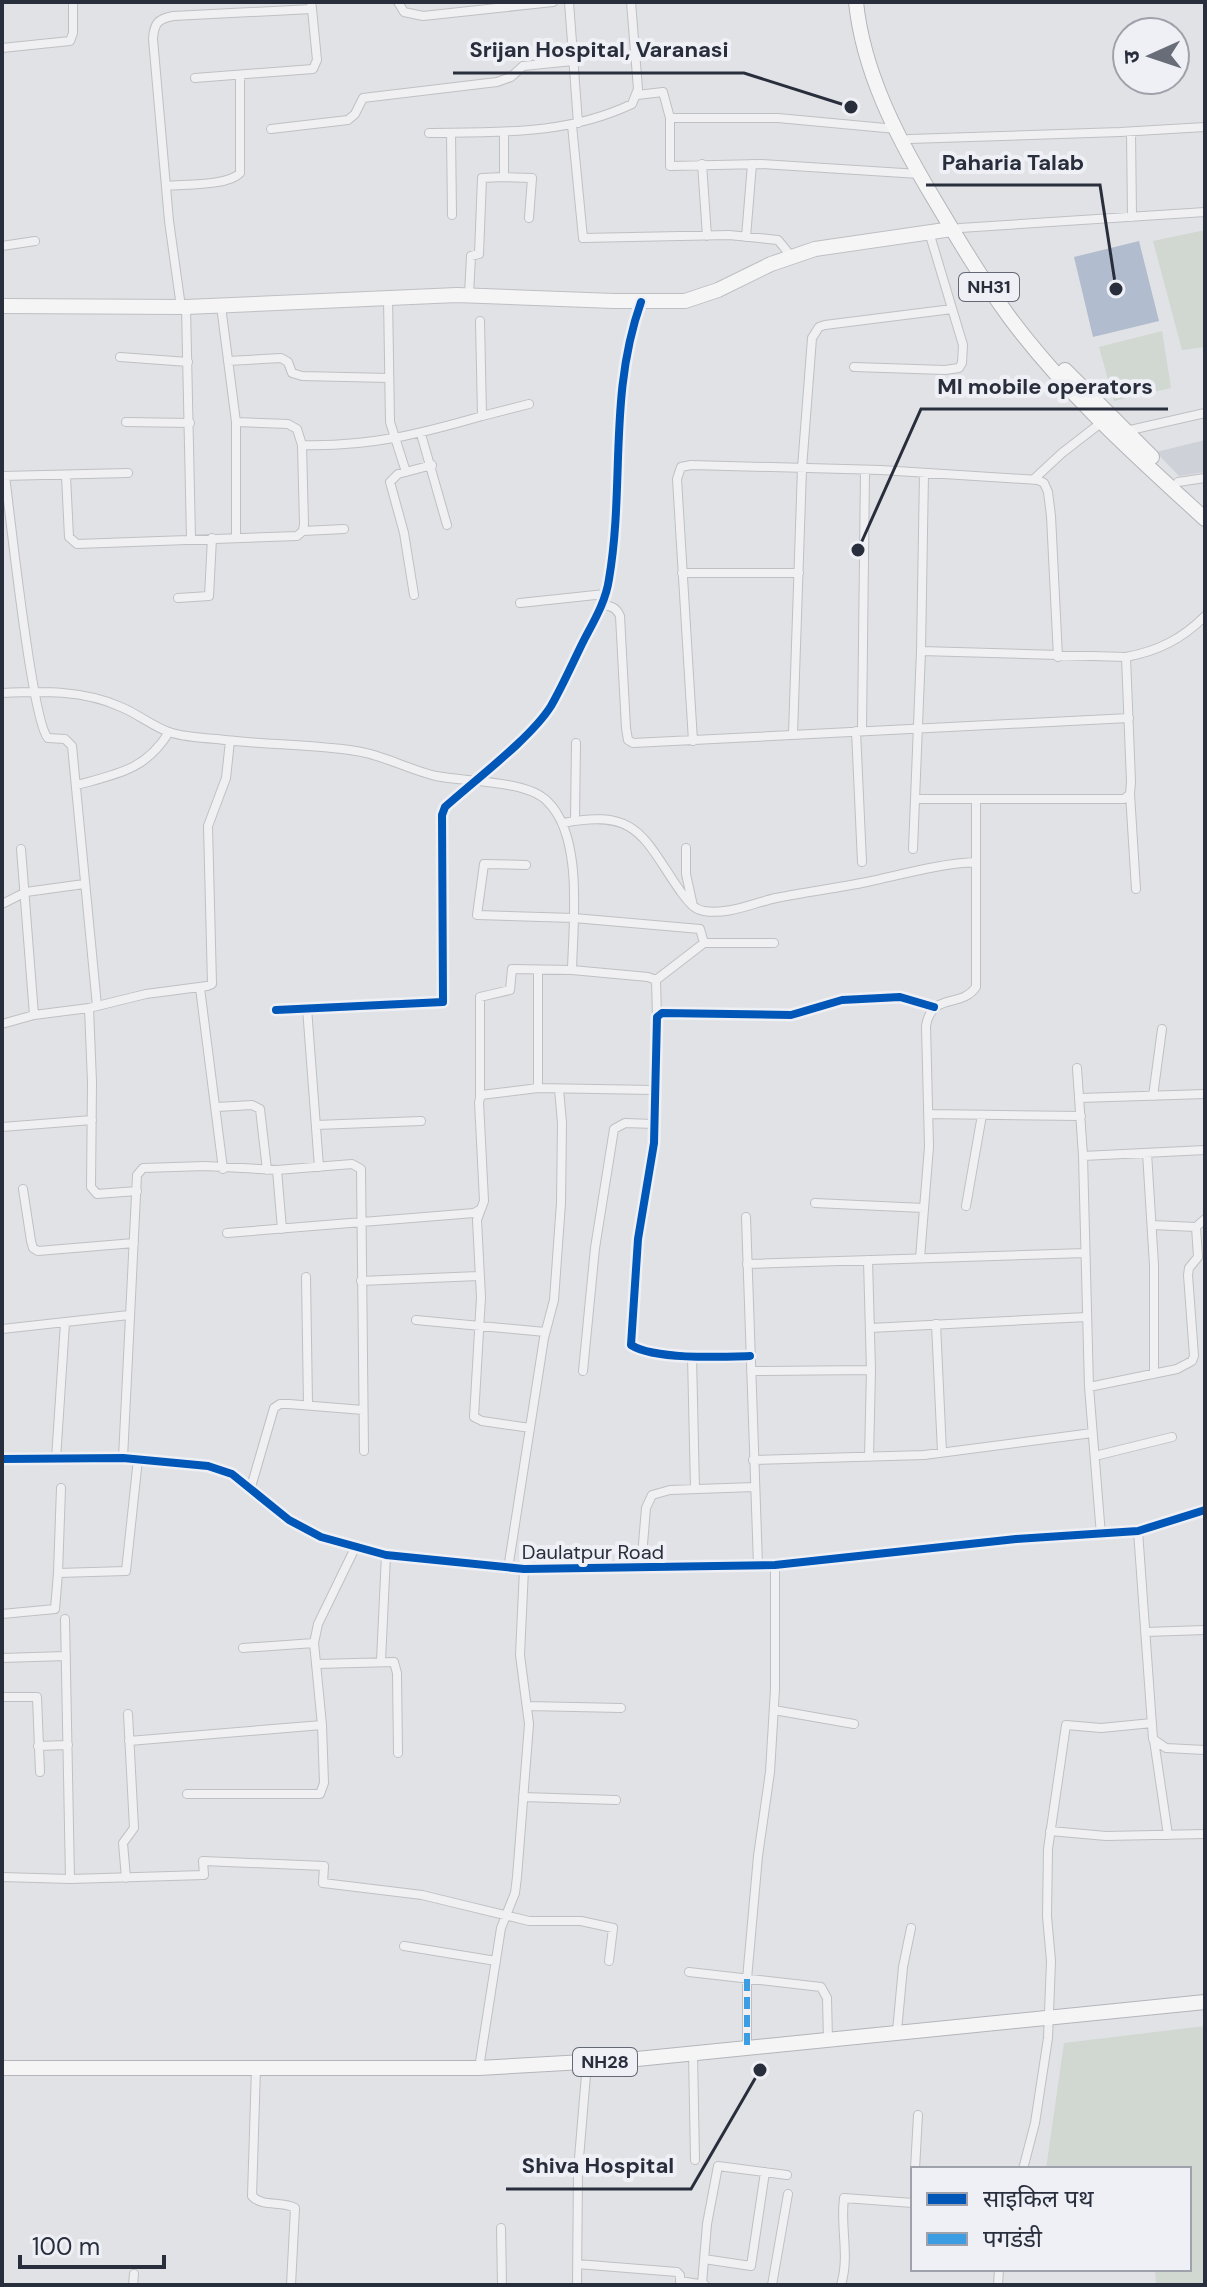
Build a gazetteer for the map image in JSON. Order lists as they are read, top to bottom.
{
  "streets": {
    "main road": ["NH31", "NH28"],
    "street": ["Daulatpur Road"]
  },
  "places": [
    "Srijan Hospital, Varanasi",
    "Paharia Talab",
    "MI mobile operators",
    "Shiva Hospital"
  ],
  "legend": ["साइकिल पथ", "पगडंडी"],
  "scale_bar": "100 m",
  "north": "left"
}
